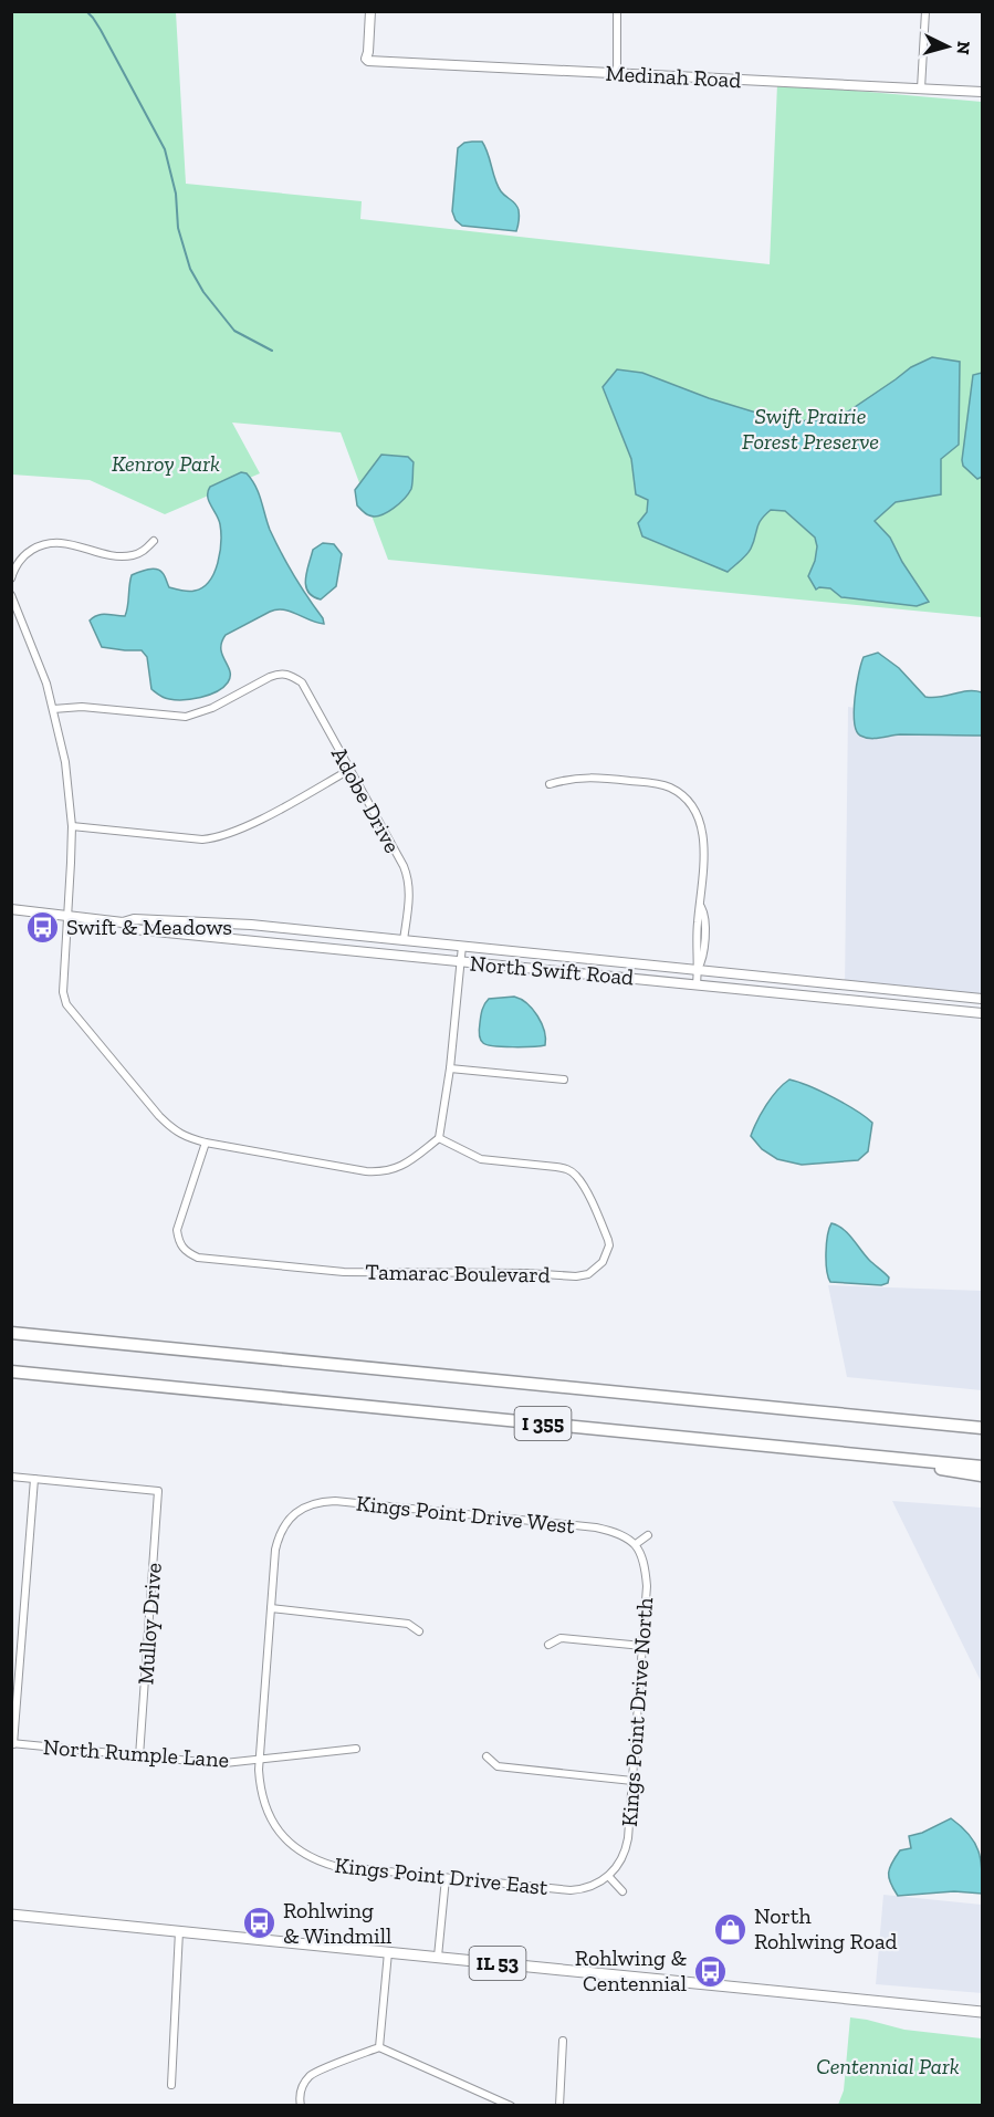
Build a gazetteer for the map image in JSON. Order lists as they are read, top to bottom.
{
  "streets": {
    "highway": ["I 355"],
    "main road": ["IL 53"],
    "street": [
      "Medinah Road",
      "Adobe Drive",
      "North Swift Road",
      "Tamarac Boulevard",
      "Kings Point Drive West",
      "Mulloy Drive",
      "Kings Point Drive North",
      "North Rumple Lane",
      "Kings Point Drive East"
    ]
  },
  "crossings": [
    ["Adobe Drive", "North Swift Road"],
    ["Kings Point Drive West", "Kings Point Drive North"],
    ["Mulloy Drive", "North Rumple Lane"],
    ["Kings Point Drive North", "Kings Point Drive East"],
    ["North Rumple Lane", "Kings Point Drive East"]
  ],
  "parks": ["Swift Prairie Forest Preserve", "Kenroy Park", "Centennial Park"],
  "places": {
    "bus stop": ["Swift & Meadows", "Rohlwing & Windmill", "Rohlwing & Centennial"],
    "shop": ["North Rohlwing Road"]
  },
  "north": "right"
}
